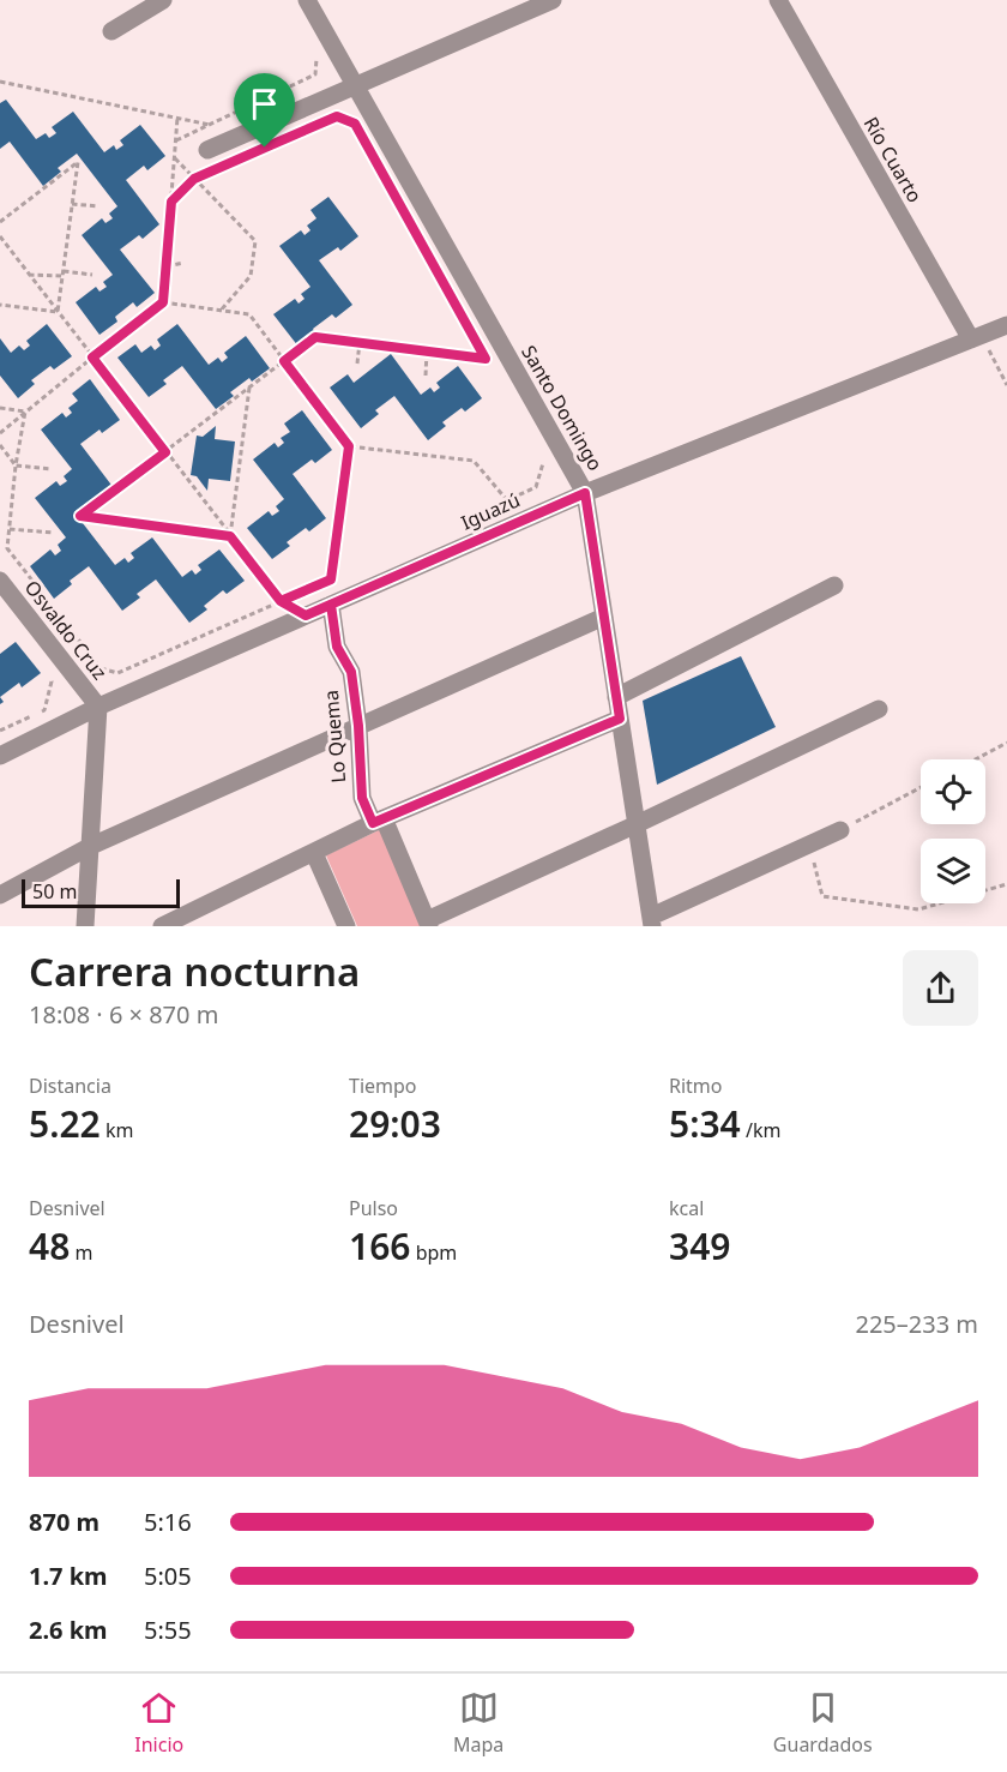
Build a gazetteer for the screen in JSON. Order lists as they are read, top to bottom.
{
  "streets": {
    "street": [
      "Río Cuarto",
      "Santo Domingo",
      "Iguazú",
      "Osvaldo Cruz",
      "Lo Quema"
    ]
  },
  "crossings": [
    ["Río Cuarto", "Iguazú"],
    ["Santo Domingo", "Iguazú"],
    ["Iguazú", "Osvaldo Cruz"],
    ["Iguazú", "Lo Quema"]
  ],
  "scale_bar": "50 m",
  "page": {
    "scale": "50 m",
    "heading": ["Carrera nocturna", "18:08 · 6 × 870 m"],
    "stats": [
      ["Distancia", "5.22 km"],
      ["Tiempo", "29:03"],
      ["Ritmo", "5:34 /km"],
      ["Desnivel", "48 m"],
      ["Pulso", "166 bpm"],
      ["kcal", "349"]
    ],
    "chart": ["Desnivel", "225–233 m"],
    "list": [
      {
        "name": "870 m",
        "note": "5:16"
      },
      {
        "name": "1.7 km",
        "note": "5:05"
      },
      {
        "name": "2.6 km",
        "note": "5:55"
      }
    ],
    "tabs": ["Inicio", "Mapa", "Guardados"]
  }
}
